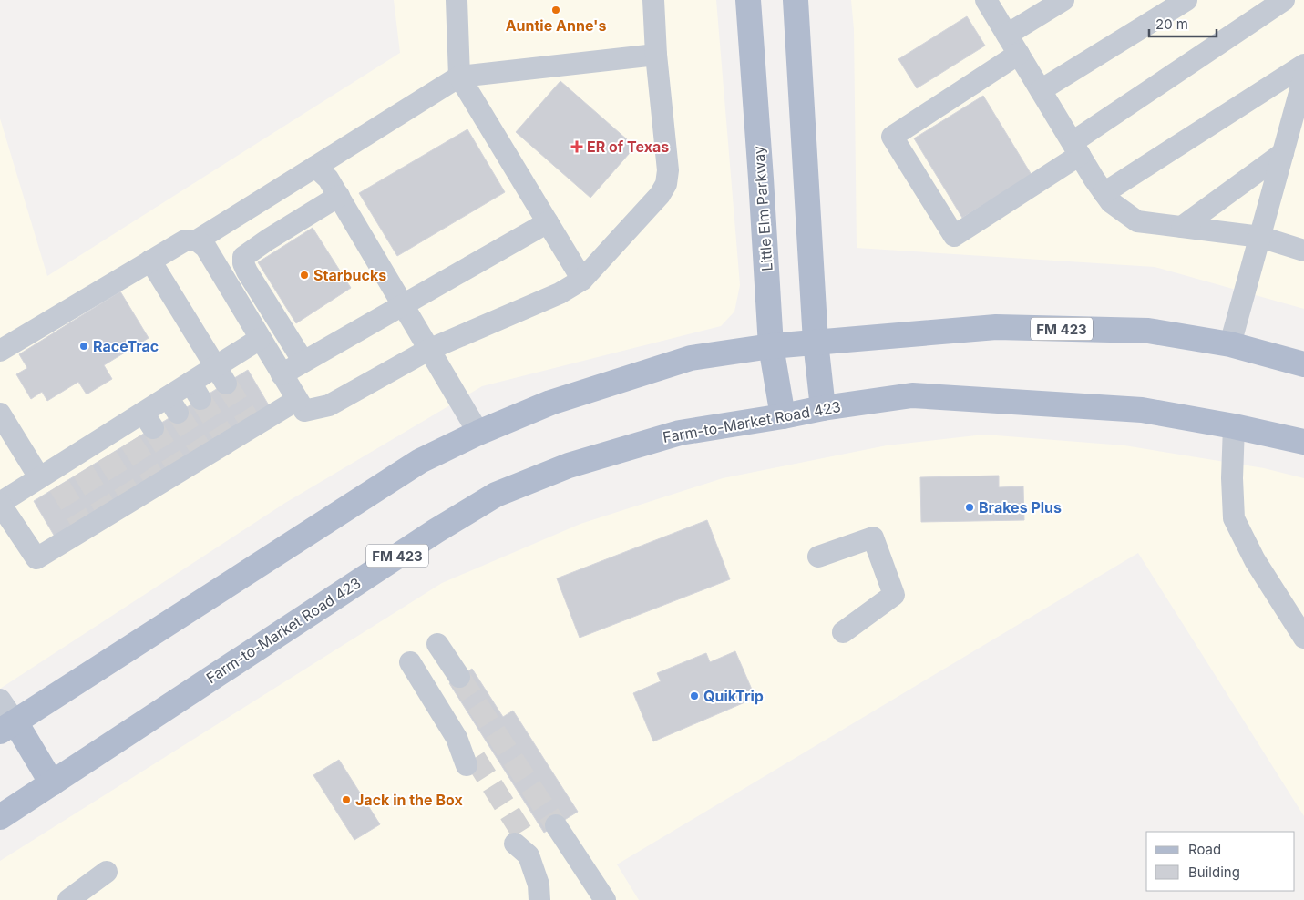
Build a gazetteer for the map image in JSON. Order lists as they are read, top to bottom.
{
  "streets": {
    "main road": ["Little Elm Parkway", "FM 423", "Farm-to-Market Road 423"]
  },
  "crossings": [
    ["Little Elm Parkway", "FM 423"],
    ["Little Elm Parkway", "Farm-to-Market Road 423"]
  ],
  "places": {
    "other": [
      "Auntie Anne's",
      "Starbucks",
      "RaceTrac",
      "Brakes Plus",
      "QuikTrip",
      "Jack in the Box"
    ],
    "health": ["ER of Texas"]
  },
  "legend": ["Road", "Building"],
  "scale_bar": "20 m"
}
